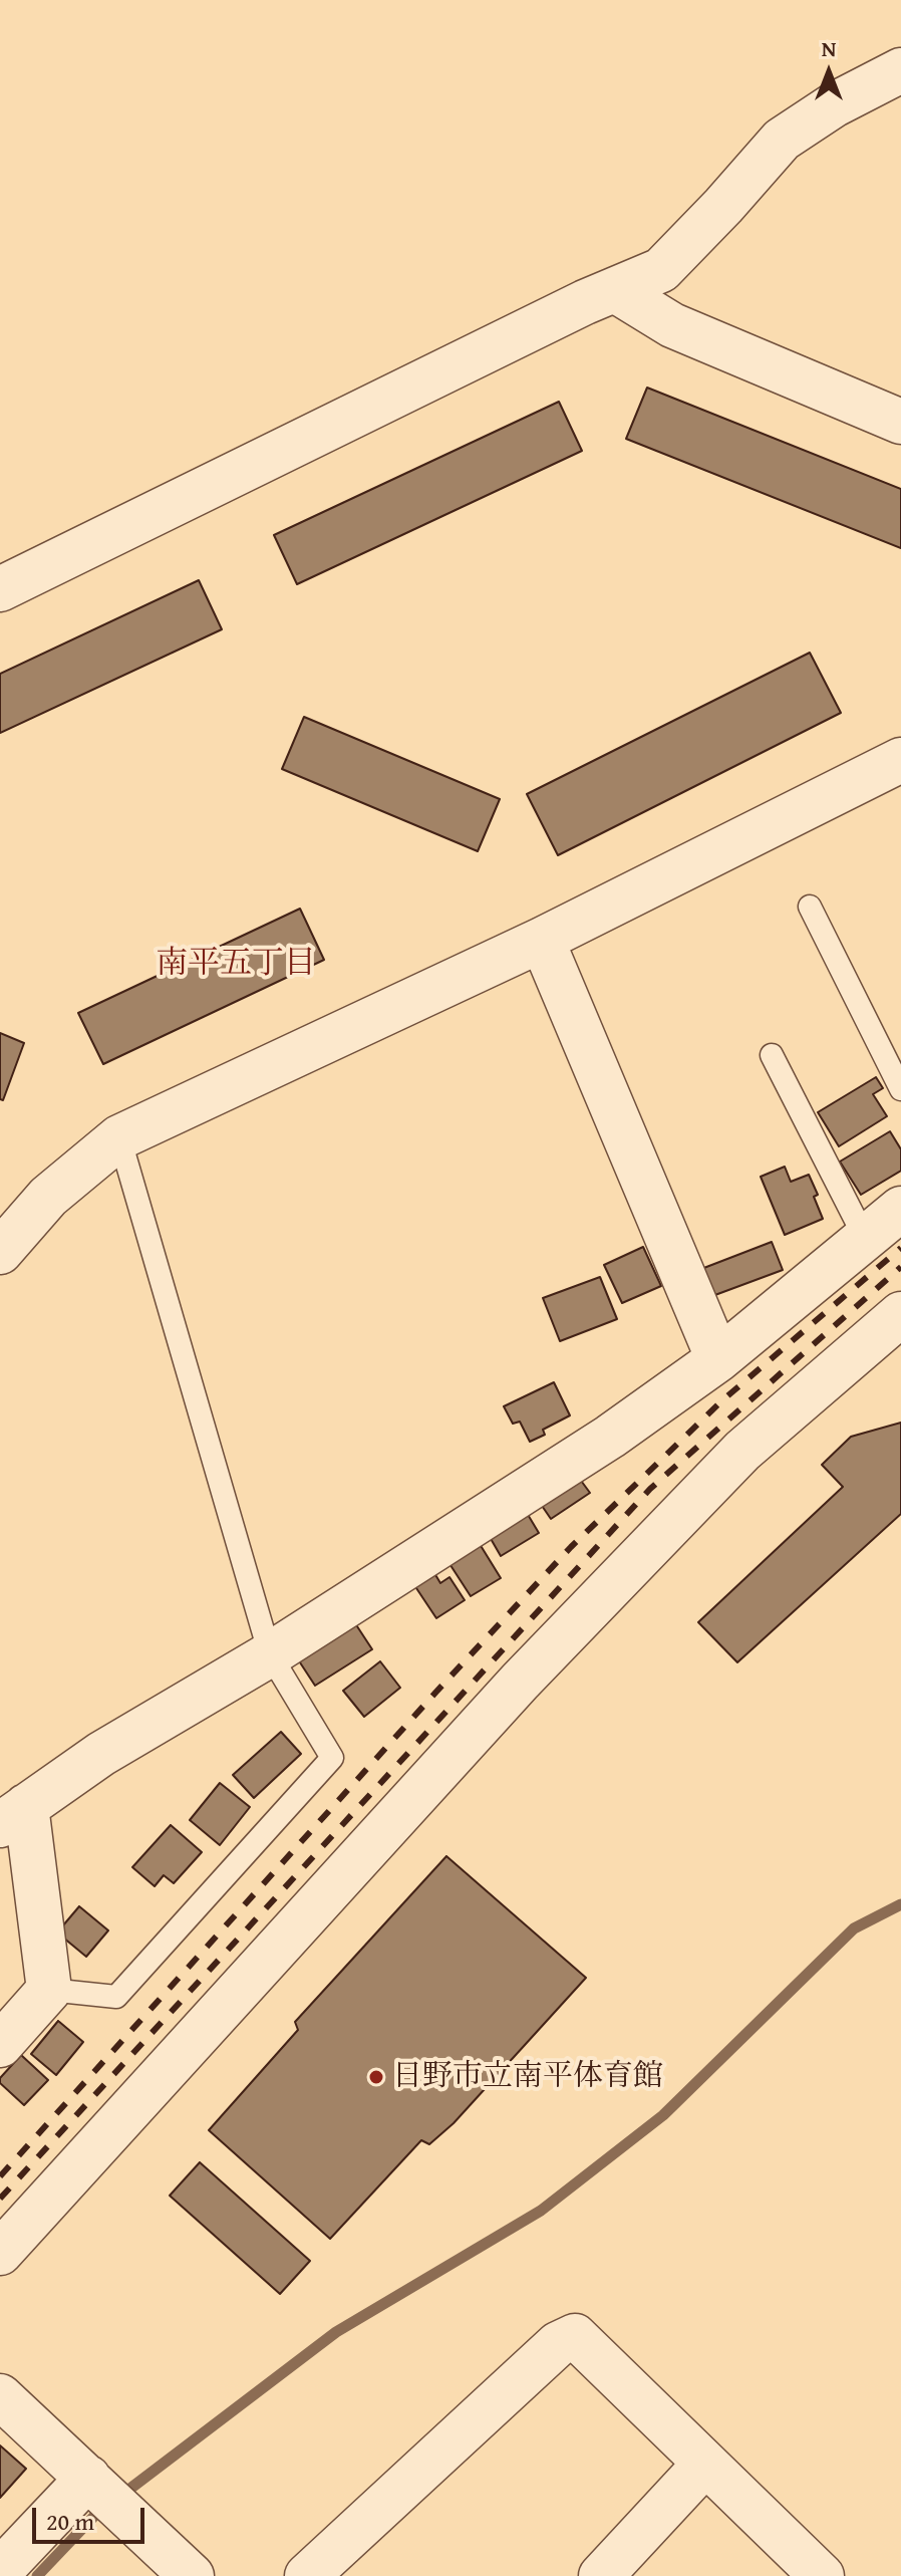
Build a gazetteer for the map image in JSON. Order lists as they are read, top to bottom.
{
  "districts": ["南平五丁目"],
  "places": ["日野市立南平体育館"],
  "scale_bar": "20 m",
  "north": "top"
}
